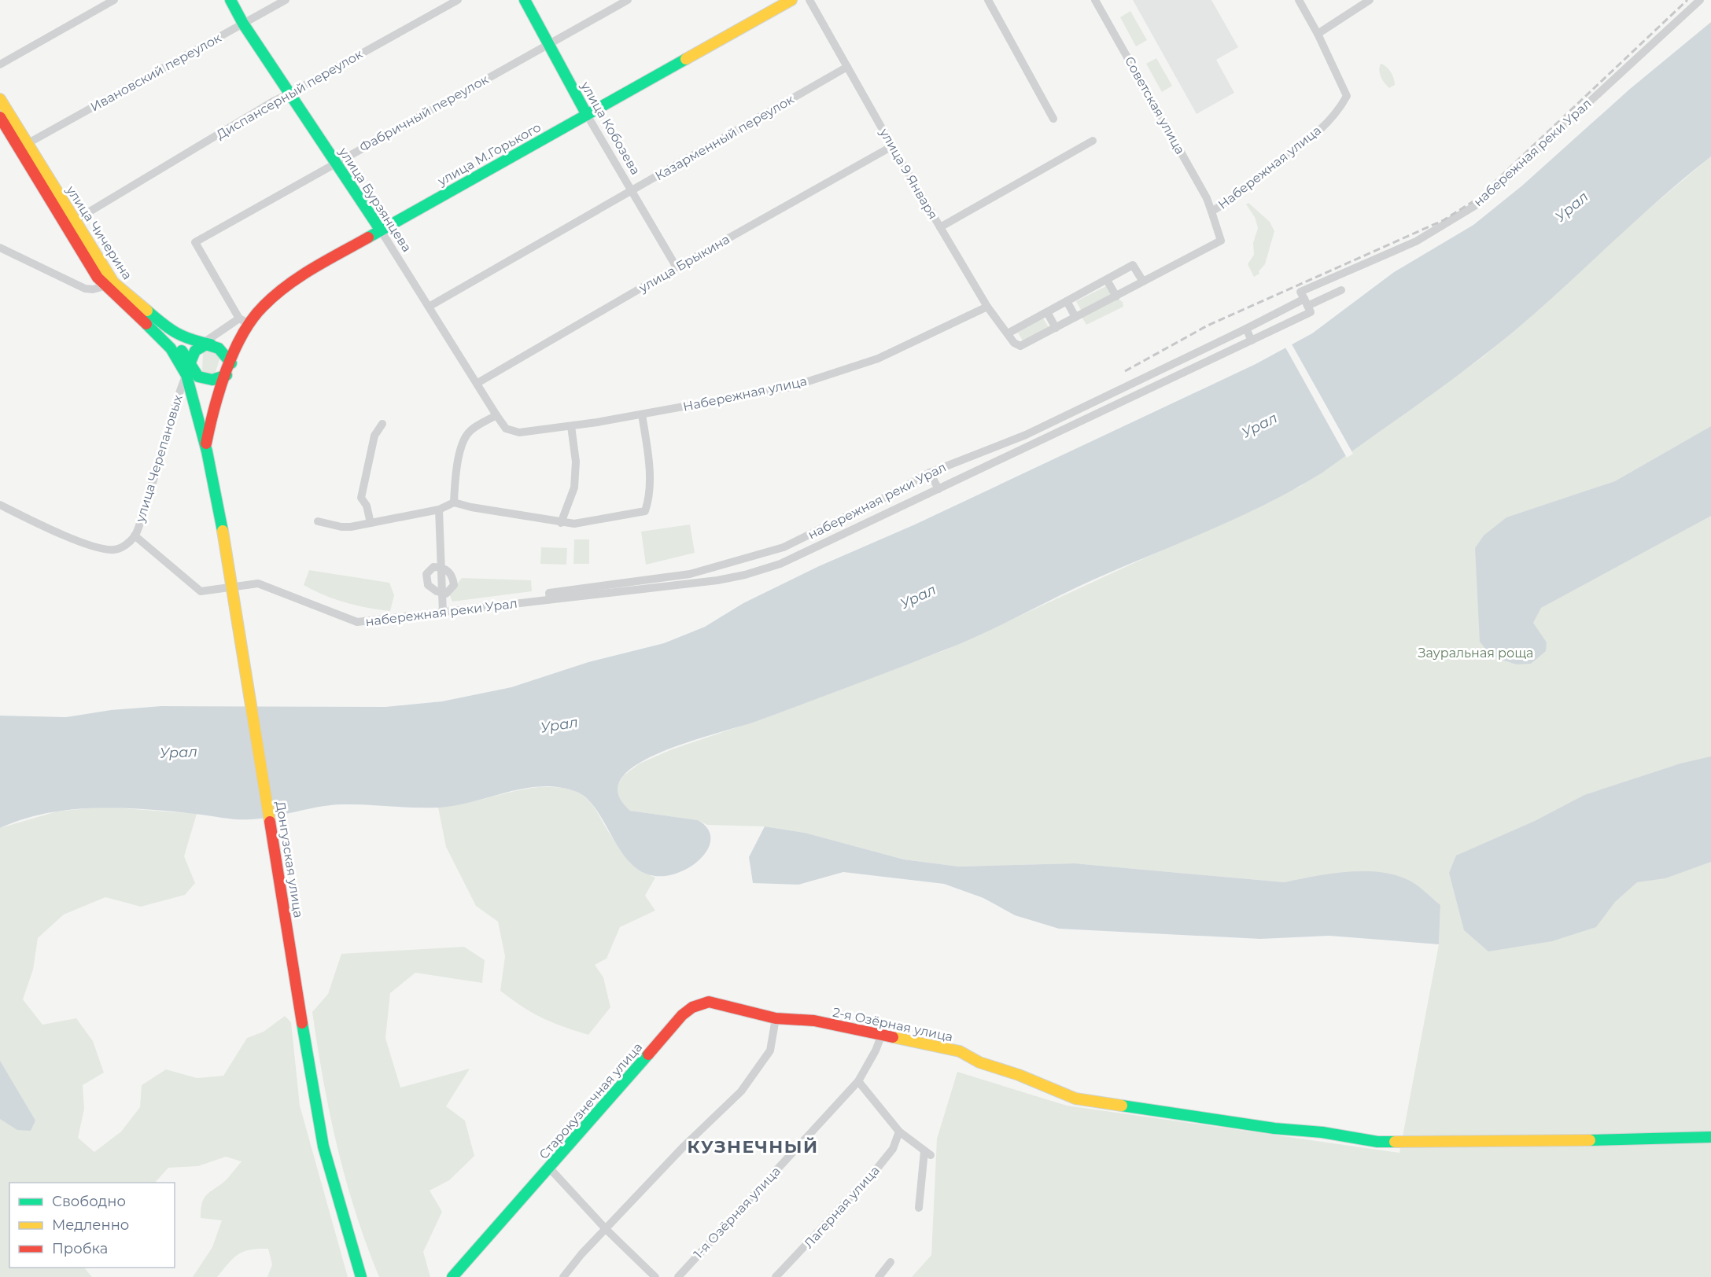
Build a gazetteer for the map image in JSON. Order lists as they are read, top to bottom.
{
  "streets": {
    "main road": [
      "улица Кобозева",
      "улица М.Горького",
      "улица Бурзянцева",
      "улица Чичерина",
      "Донгузская улица",
      "2-я Озёрная улица",
      "Старокузнечная улица"
    ],
    "street": [
      "Ивановский переулок",
      "Диспансерный переулок",
      "Советская улица",
      "Фабричный переулок",
      "Казарменный переулок",
      "набережная реки Урал",
      "Набережная улица",
      "улица 9 Января",
      "улица Брыкина",
      "улица Черепановых",
      "Лагерная улица",
      "1-я Озёрная улица"
    ]
  },
  "crossings": [
    ["Ивановский переулок", "улица Бурзянцева"],
    ["Ивановский переулок", "улица Чичерина"],
    ["Диспансерный переулок", "улица Бурзянцева"],
    ["Диспансерный переулок", "улица Чичерина"],
    ["Советская улица", "Набережная улица"],
    ["Фабричный переулок", "улица Кобозева"],
    ["Фабричный переулок", "улица Бурзянцева"],
    ["улица Кобозева", "Казарменный переулок"],
    ["улица Кобозева", "улица М.Горького"],
    ["улица Кобозева", "улица Брыкина"],
    ["Казарменный переулок", "улица 9 Января"],
    ["Казарменный переулок", "улица Бурзянцева"],
    ["набережная реки Урал", "улица Черепановых"],
    ["улица М.Горького", "улица Бурзянцева"],
    ["улица М.Горького", "Донгузская улица"],
    ["Набережная улица", "улица 9 Января"],
    ["Набережная улица", "улица Бурзянцева"],
    ["улица 9 Января", "улица Брыкина"],
    ["улица Бурзянцева", "улица Брыкина"],
    ["улица Чичерина", "улица Черепановых"],
    ["улица Чичерина", "Донгузская улица"],
    ["улица Черепановых", "Донгузская улица"],
    ["2-я Озёрная улица", "Старокузнечная улица"],
    ["2-я Озёрная улица", "1-я Озёрная улица"]
  ],
  "districts": ["КУЗНЕЧНЫЙ"],
  "water": ["Урал"],
  "parks": ["Зауральная роща"],
  "legend": ["Свободно", "Медленно", "Пробка"]
}
